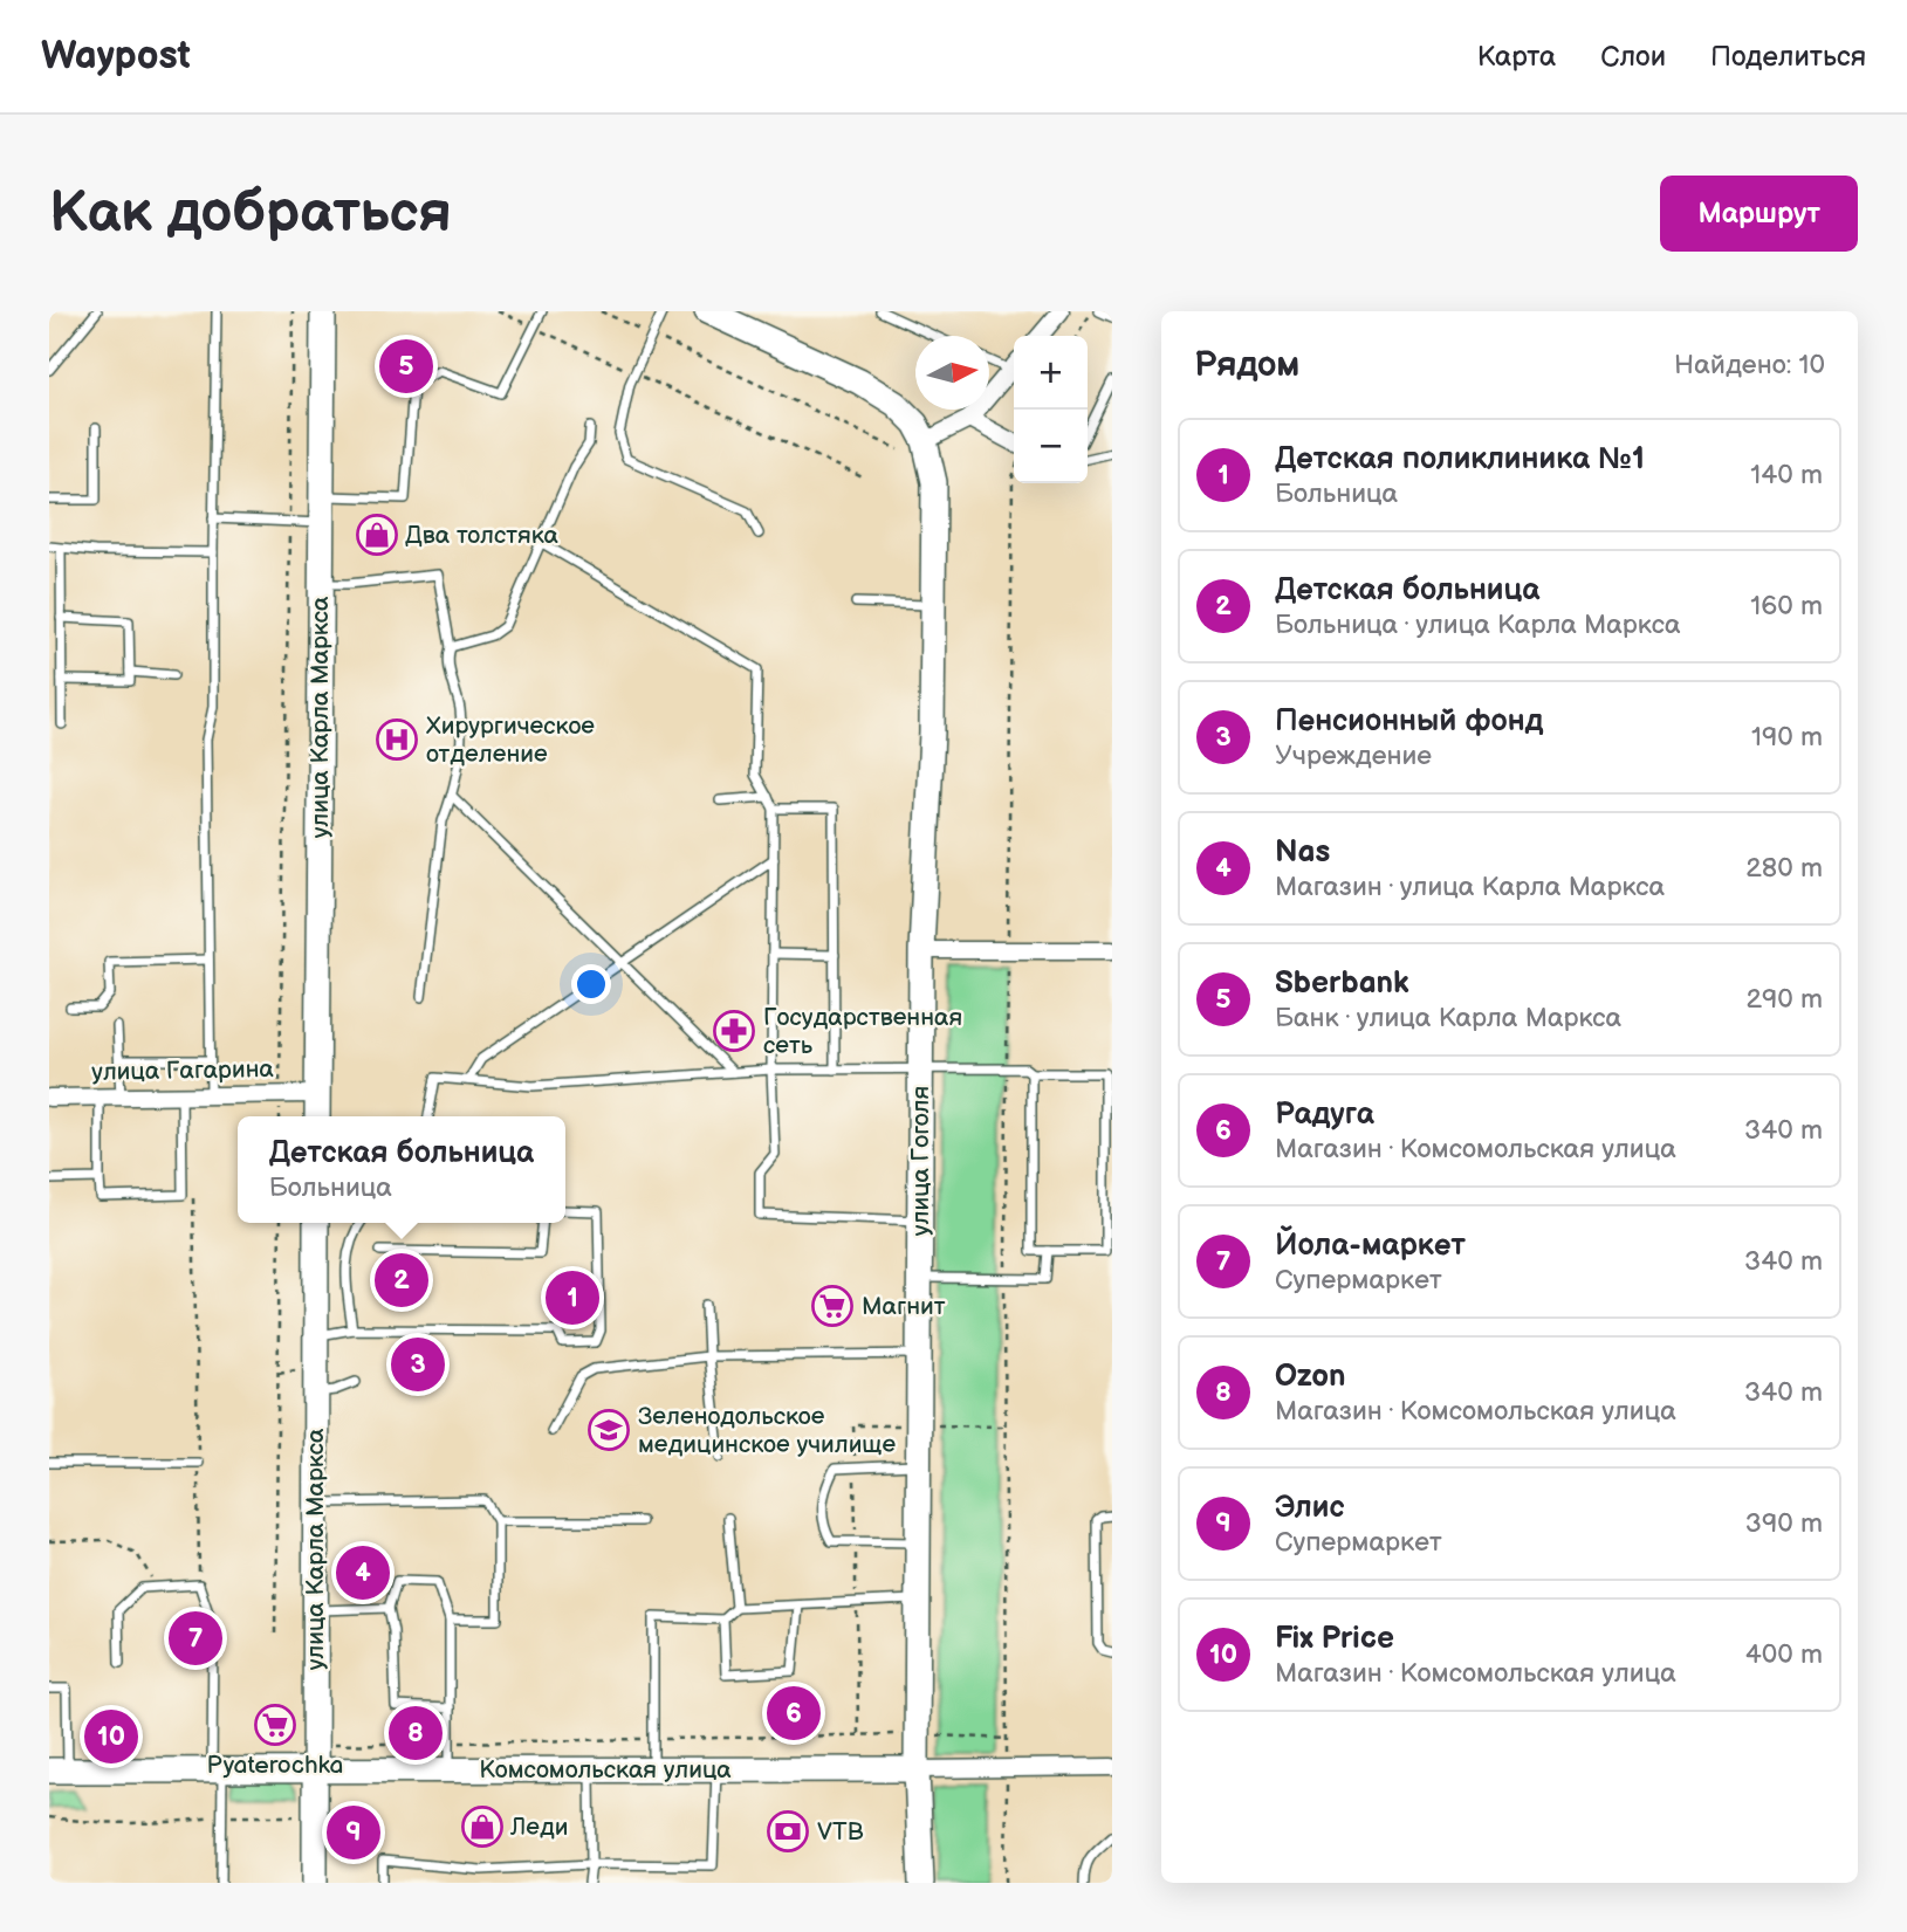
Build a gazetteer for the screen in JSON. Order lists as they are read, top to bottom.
{
  "streets": {
    "street": [
      "улица Карла Маркса",
      "улица Гагарина",
      "улица Гоголя",
      "Комсомольская улица"
    ]
  },
  "crossings": [
    ["улица Карла Маркса", "улица Гагарина"],
    ["улица Карла Маркса", "Комсомольская улица"],
    ["улица Гоголя", "Комсомольская улица"]
  ],
  "places": {
    "shop": ["Два толстяка", "Леди"],
    "hospital": ["Хирургическое отделение"],
    "pharmacy": ["Государственная сеть"],
    "supermarket": ["Магнит", "Pyaterochka"],
    "school or university": ["Зеленодольское медицинское училище"],
    "bank": ["VTB"]
  },
  "north": "right",
  "page": {
    "header": "Waypost",
    "nav": ["Карта", "Слои", "Поделиться"],
    "buttons": "Маршрут",
    "title": "Как добраться",
    "heading": ["Рядом", "Найдено: 10"],
    "pins": [
      "5",
      "2",
      "1",
      "3",
      "4",
      "7",
      "6",
      "8",
      "10",
      "9"
    ],
    "map_buttons": ["+", "−"],
    "list": [
      {
        "mark": "1",
        "name": "Детская поликлиника №1",
        "note": "Больница",
        "value": "140 m"
      },
      {
        "mark": "2",
        "name": "Детская больница",
        "note": "Больница · улица Карла Маркса",
        "value": "160 m"
      },
      {
        "mark": "3",
        "name": "Пенсионный фонд",
        "note": "Учреждение",
        "value": "190 m"
      },
      {
        "mark": "4",
        "name": "Nas",
        "note": "Магазин · улица Карла Маркса",
        "value": "280 m"
      },
      {
        "mark": "5",
        "name": "Sberbank",
        "note": "Банк · улица Карла Маркса",
        "value": "290 m"
      },
      {
        "mark": "6",
        "name": "Радуга",
        "note": "Магазин · Комсомольская улица",
        "value": "340 m"
      },
      {
        "mark": "7",
        "name": "Йола-маркет",
        "note": "Супермаркет",
        "value": "340 m"
      },
      {
        "mark": "8",
        "name": "Ozon",
        "note": "Магазин · Комсомольская улица",
        "value": "340 m"
      },
      {
        "mark": "9",
        "name": "Элис",
        "note": "Супермаркет",
        "value": "390 m"
      },
      {
        "mark": "10",
        "name": "Fix Price",
        "note": "Магазин · Комсомольская улица",
        "value": "400 m"
      }
    ],
    "popup": ["Детская больница", "Больница"]
  }
}
